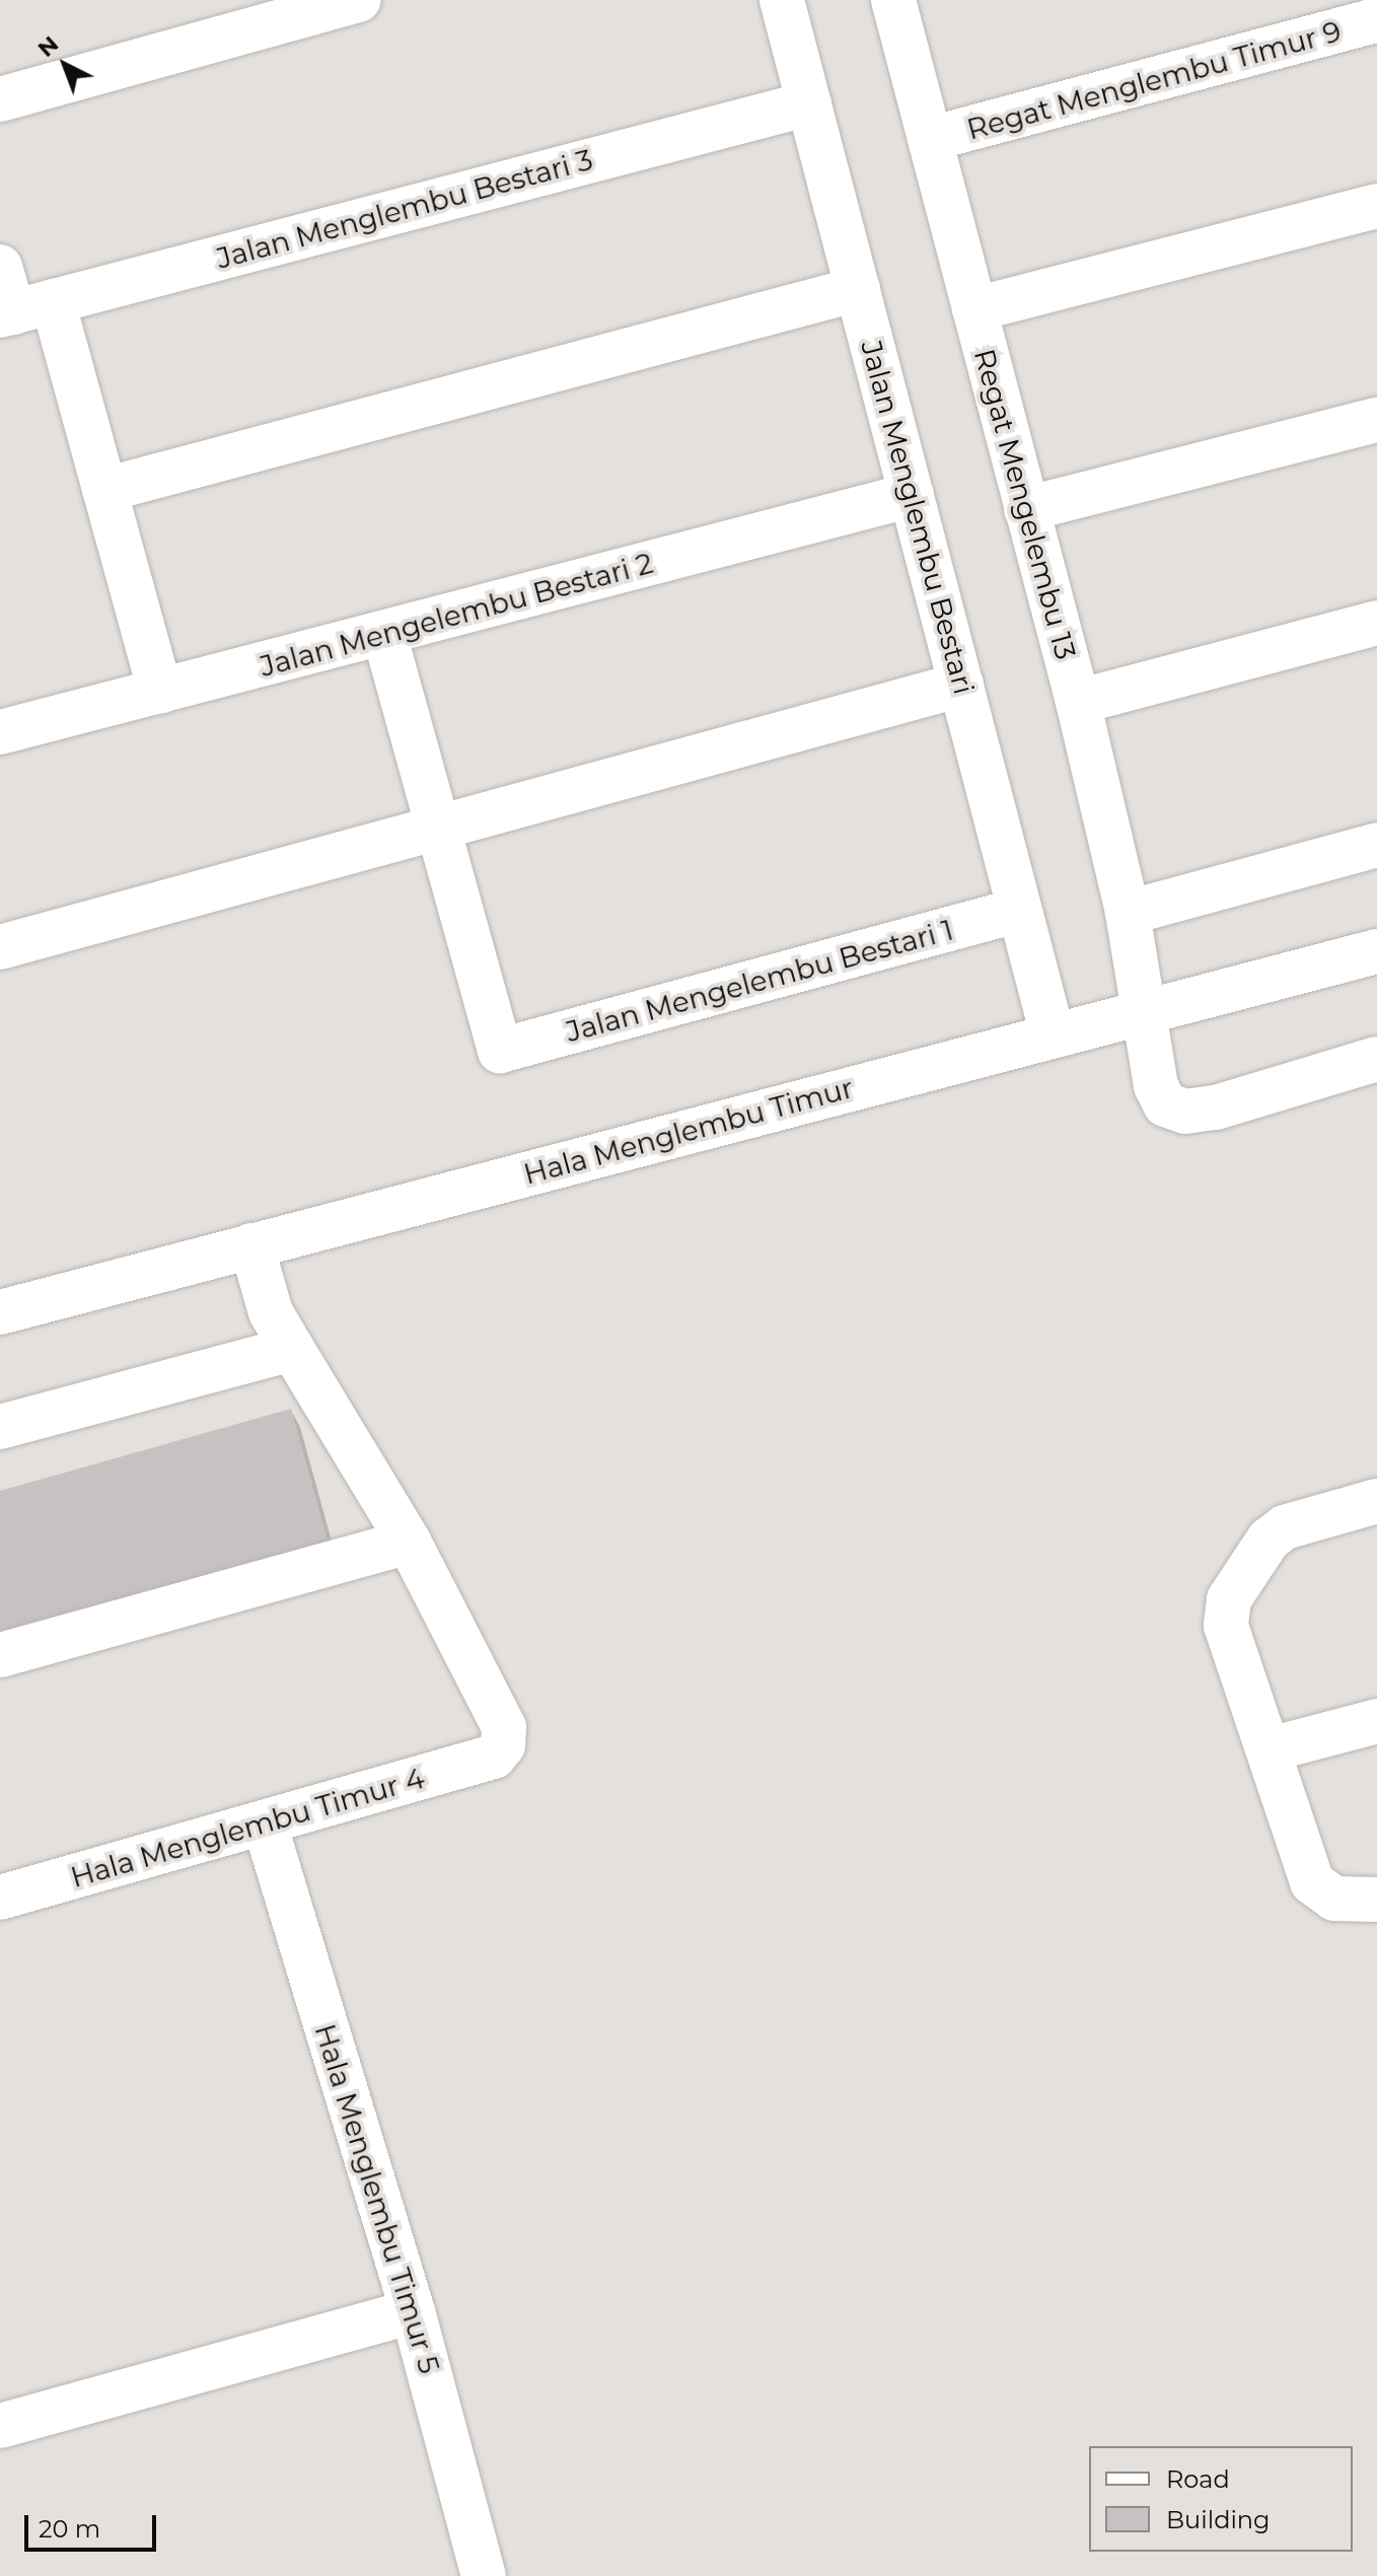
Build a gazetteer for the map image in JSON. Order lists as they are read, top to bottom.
{
  "streets": {
    "street": [
      "Regat Menglembu Timur 9",
      "Jalan Menglembu Bestari 3",
      "Regat Mengelembu 13",
      "Jalan Menglembu Bestari",
      "Jalan Mengelembu Bestari 2",
      "Jalan Mengelembu Bestari 1",
      "Hala Menglembu Timur",
      "Hala Menglembu Timur 4",
      "Hala Menglembu Timur 5"
    ]
  },
  "crossings": [
    ["Regat Menglembu Timur 9", "Regat Mengelembu 13"],
    ["Jalan Menglembu Bestari 3", "Jalan Menglembu Bestari"],
    ["Regat Mengelembu 13", "Hala Menglembu Timur"],
    ["Jalan Menglembu Bestari", "Jalan Mengelembu Bestari 2"],
    ["Jalan Menglembu Bestari", "Jalan Mengelembu Bestari 1"],
    ["Jalan Menglembu Bestari", "Hala Menglembu Timur"],
    ["Hala Menglembu Timur 4", "Hala Menglembu Timur 5"]
  ],
  "legend": ["Road", "Building"],
  "scale_bar": "20 m",
  "north": "top left"
}
